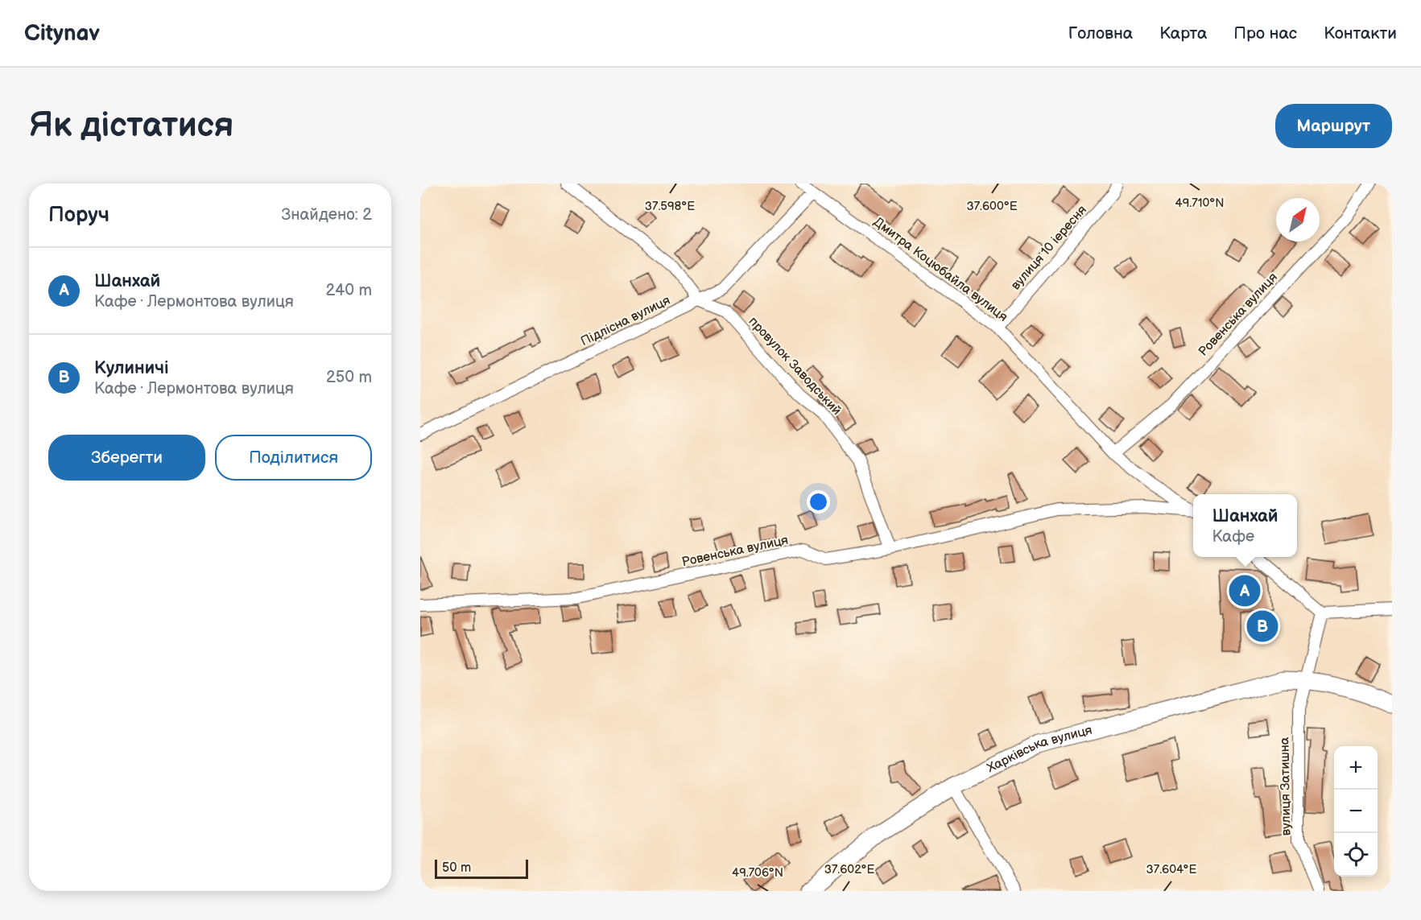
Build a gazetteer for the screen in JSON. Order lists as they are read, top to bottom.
{
  "streets": {
    "main road": ["Харківська вулиця"],
    "street": [
      "вулиця 10 іересня",
      "Дмитра Коцюбайла вулиця",
      "Ровенська вулиця",
      "Підлісна вулиця",
      "провулок Заводський",
      "вулиця Затишна"
    ]
  },
  "crossings": [
    ["вулиця 10 іересня", "Дмитра Коцюбайла вулиця"],
    ["Дмитра Коцюбайла вулиця", "Ровенська вулиця"],
    ["Дмитра Коцюбайла вулиця", "Підлісна вулиця"],
    ["Ровенська вулиця", "провулок Заводський"],
    ["Підлісна вулиця", "провулок Заводський"],
    ["Харківська вулиця", "вулиця Затишна"]
  ],
  "scale_bar": "50 m",
  "north": "top right",
  "page": {
    "header": "Citynav",
    "nav": [
      "Головна",
      "Карта",
      "Про нас",
      "Контакти"
    ],
    "buttons": [
      "Маршрут",
      ["Зберегти", "Поділитися"]
    ],
    "title": "Як дістатися",
    "heading": ["Поруч", "Знайдено: 2"],
    "list": [
      {
        "mark": "A",
        "name": "Шанхай",
        "note": "Кафе · Лермонтова вулиця",
        "value": "240 m"
      },
      {
        "mark": "B",
        "name": "Кулиничі",
        "note": "Кафе · Лермонтова вулиця",
        "value": "250 m"
      }
    ],
    "popup": ["Шанхай", "Кафе"],
    "pins": ["A", "B"],
    "map_buttons": ["+", "−"],
    "scale": "50 m"
  },
  "coordinates": [
    "49.710°N",
    "37.598°E",
    "37.600°E",
    "37.602°E",
    "37.604°E",
    "49.706°N"
  ]
}
